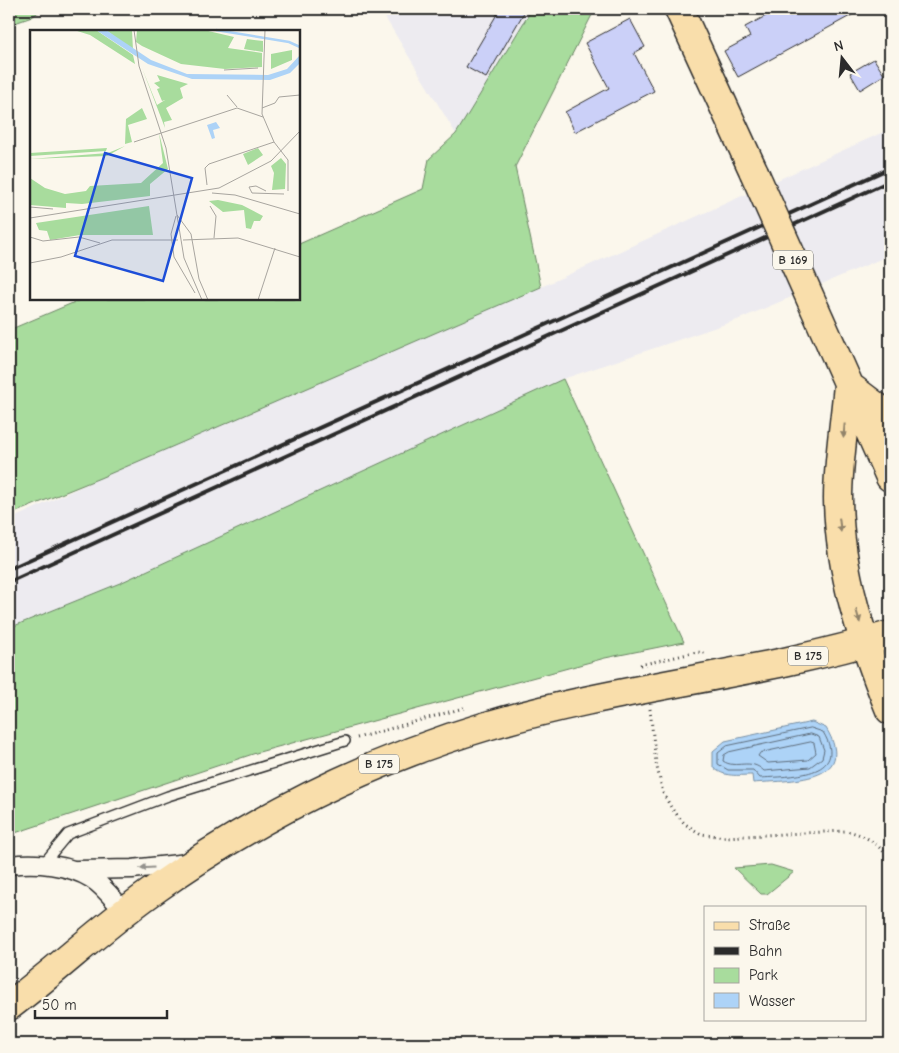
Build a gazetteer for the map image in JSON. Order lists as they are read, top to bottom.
{
  "streets": {
    "main road": ["B 169", "B 175"]
  },
  "legend": [
    "Straße",
    "Bahn",
    "Park",
    "Wasser"
  ],
  "scale_bar": "50 m",
  "north": "top"
}
